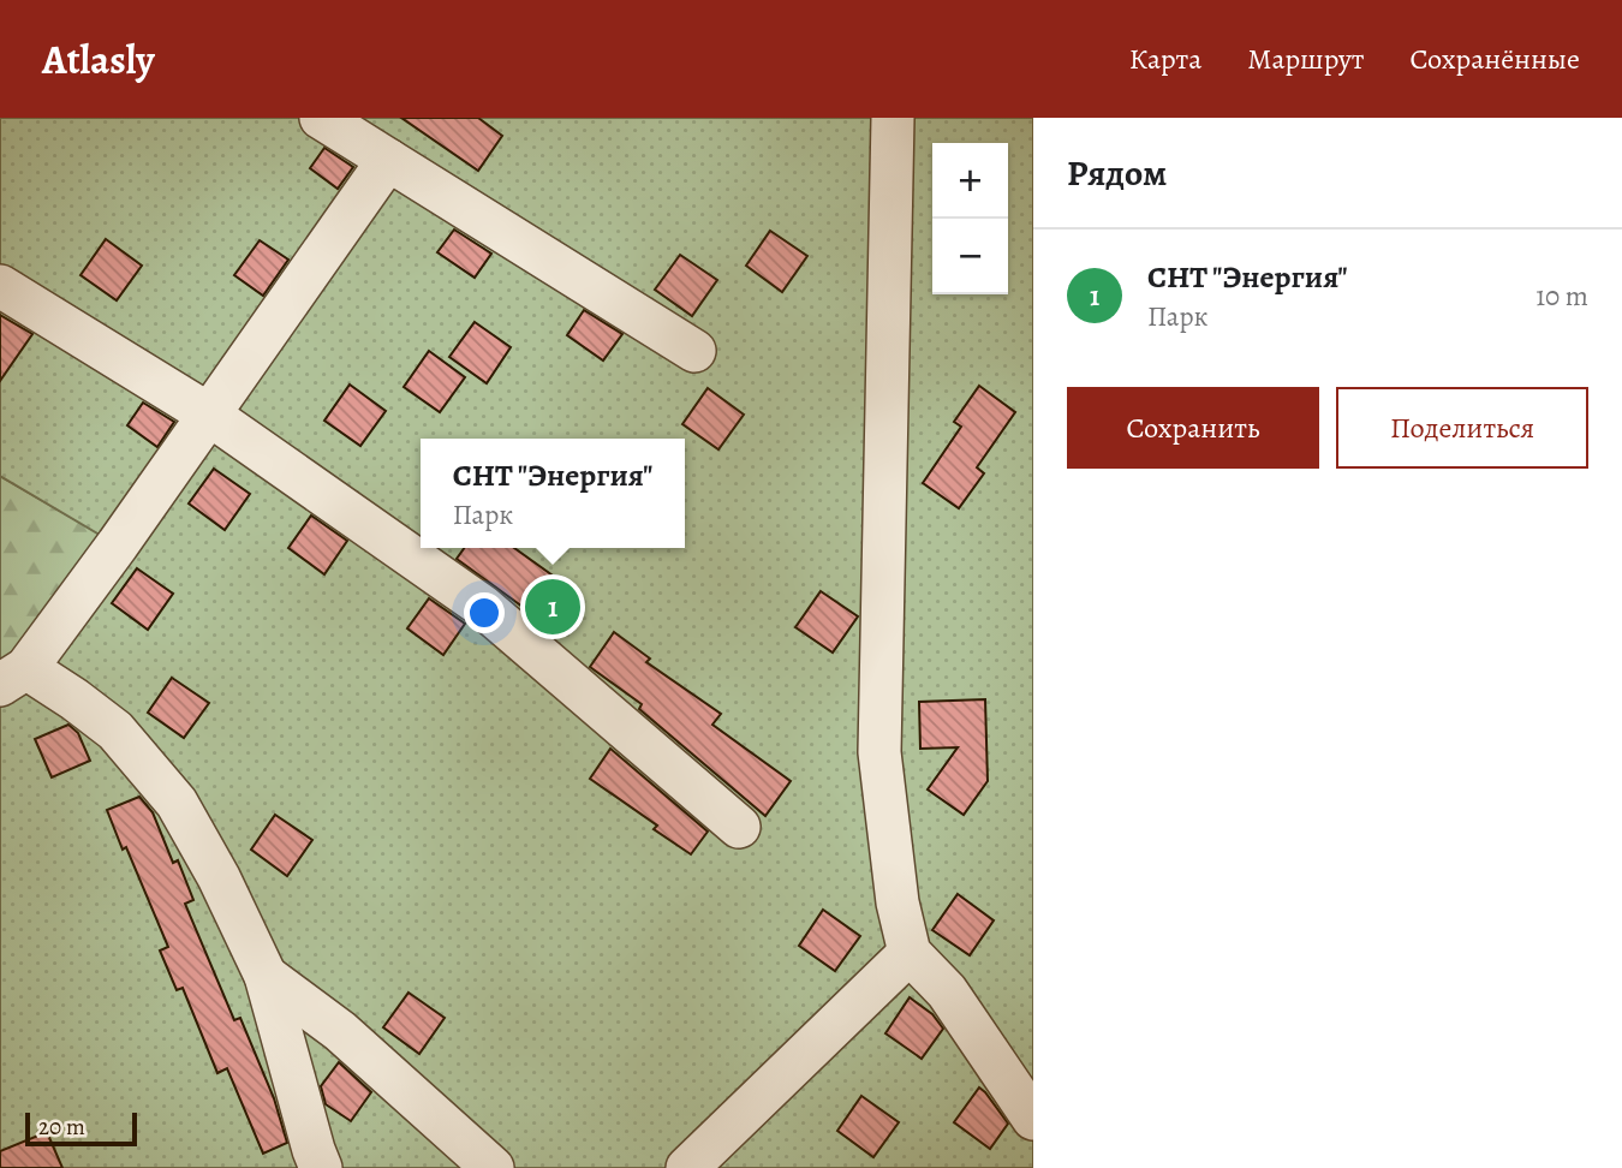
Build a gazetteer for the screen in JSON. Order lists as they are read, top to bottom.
{
  "scale_bar": "20 m",
  "page": {
    "header": "Atlasly",
    "nav": ["Карта", "Маршрут", "Сохранённые"],
    "heading": "Рядом",
    "map_buttons": ["+", "−"],
    "list": [
      {
        "mark": "1",
        "name": "СНТ \"Энергия\"",
        "note": "Парк",
        "value": "10 m"
      }
    ],
    "buttons": ["Сохранить", "Поделиться"],
    "popup": ["СНТ \"Энергия\"", "Парк"],
    "pins": "1",
    "scale": "20 m"
  }
}
